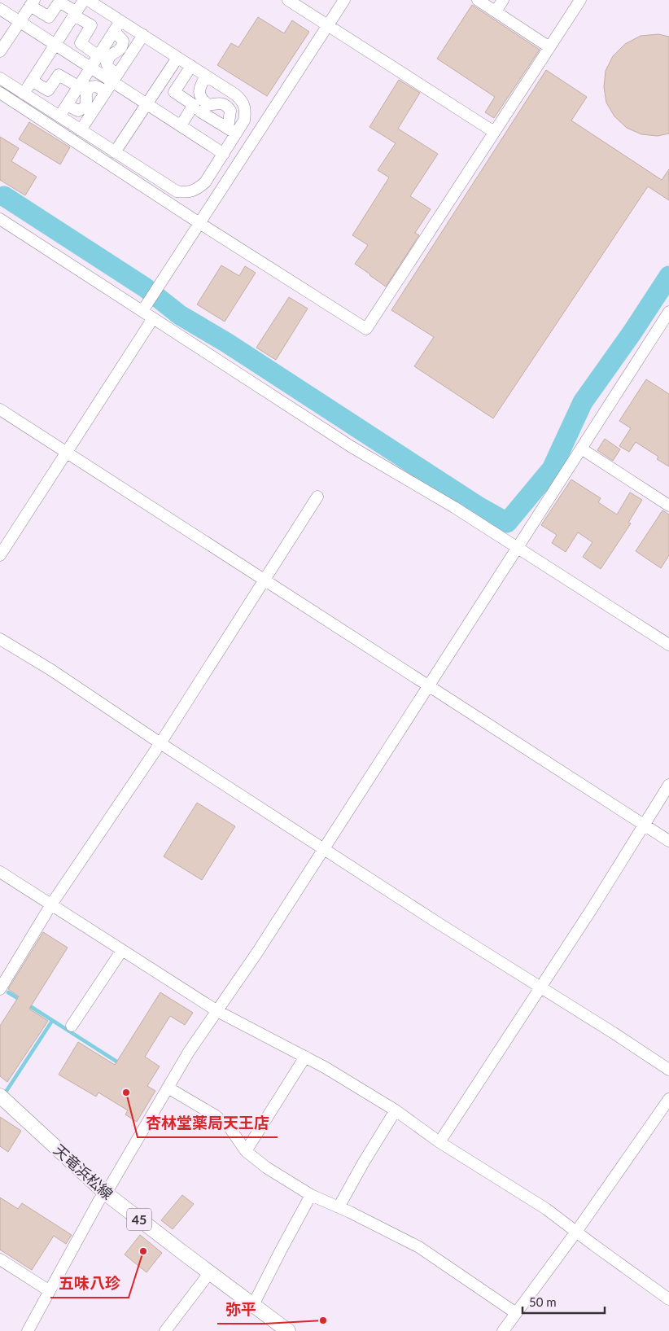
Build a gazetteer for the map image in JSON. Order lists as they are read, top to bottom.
{
  "streets": {
    "main road": ["天竜浜松線", "45"]
  },
  "places": ["杏林堂薬局天王店", "五味八珍", "弥平"],
  "scale_bar": "50 m"
}
